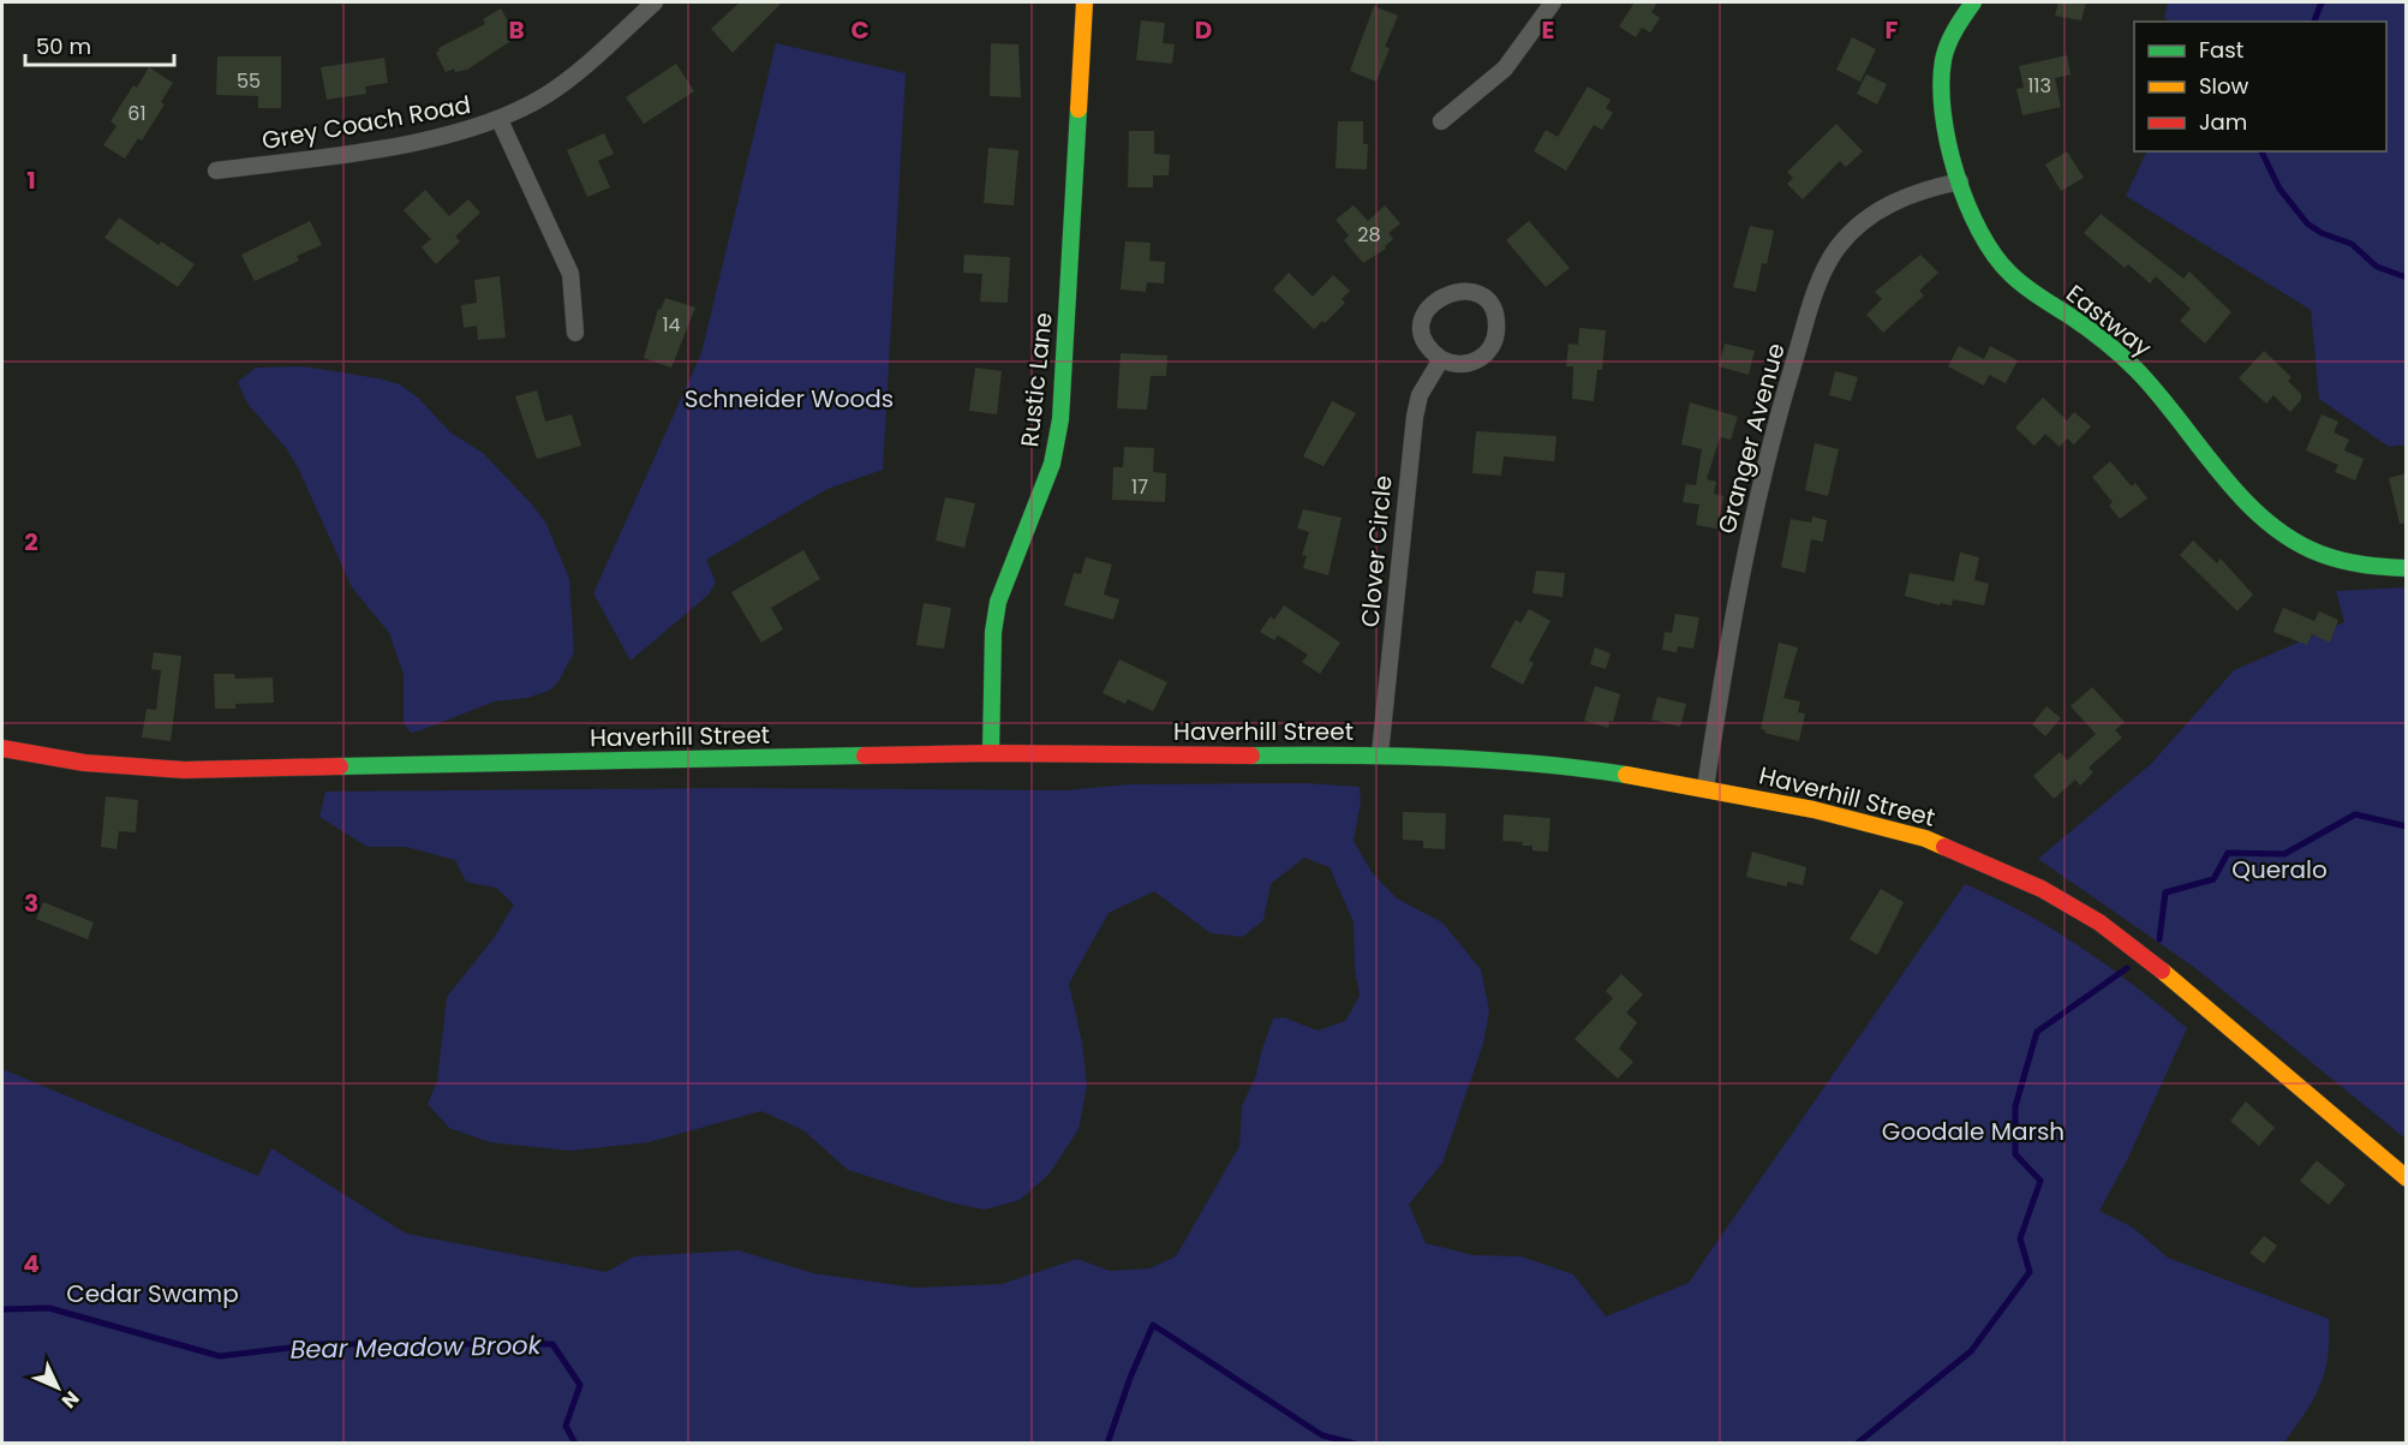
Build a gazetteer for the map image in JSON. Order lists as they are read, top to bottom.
{
  "streets": {
    "street": [
      "Grey Coach Road",
      "Eastway",
      "Rustic Lane",
      "Granger Avenue",
      "Clover Circle",
      "Haverhill Street"
    ]
  },
  "crossings": [
    ["Eastway", "Granger Avenue"],
    ["Rustic Lane", "Haverhill Street"],
    ["Granger Avenue", "Haverhill Street"],
    ["Clover Circle", "Haverhill Street"]
  ],
  "water": ["Bear Meadow Brook"],
  "parks": [
    "Schneider Woods",
    "Queralo",
    "Goodale Marsh",
    "Cedar Swamp"
  ],
  "house_numbers": [
    "55",
    "113",
    "61",
    "28",
    "14",
    "17"
  ],
  "legend": ["Fast", "Slow", "Jam"],
  "scale_bar": "50 m",
  "north": "bottom right",
  "grid": {
    "columns": [
      "B",
      "C",
      "D",
      "E",
      "F"
    ],
    "rows": [
      "1",
      "2",
      "3",
      "4"
    ]
  }
}
